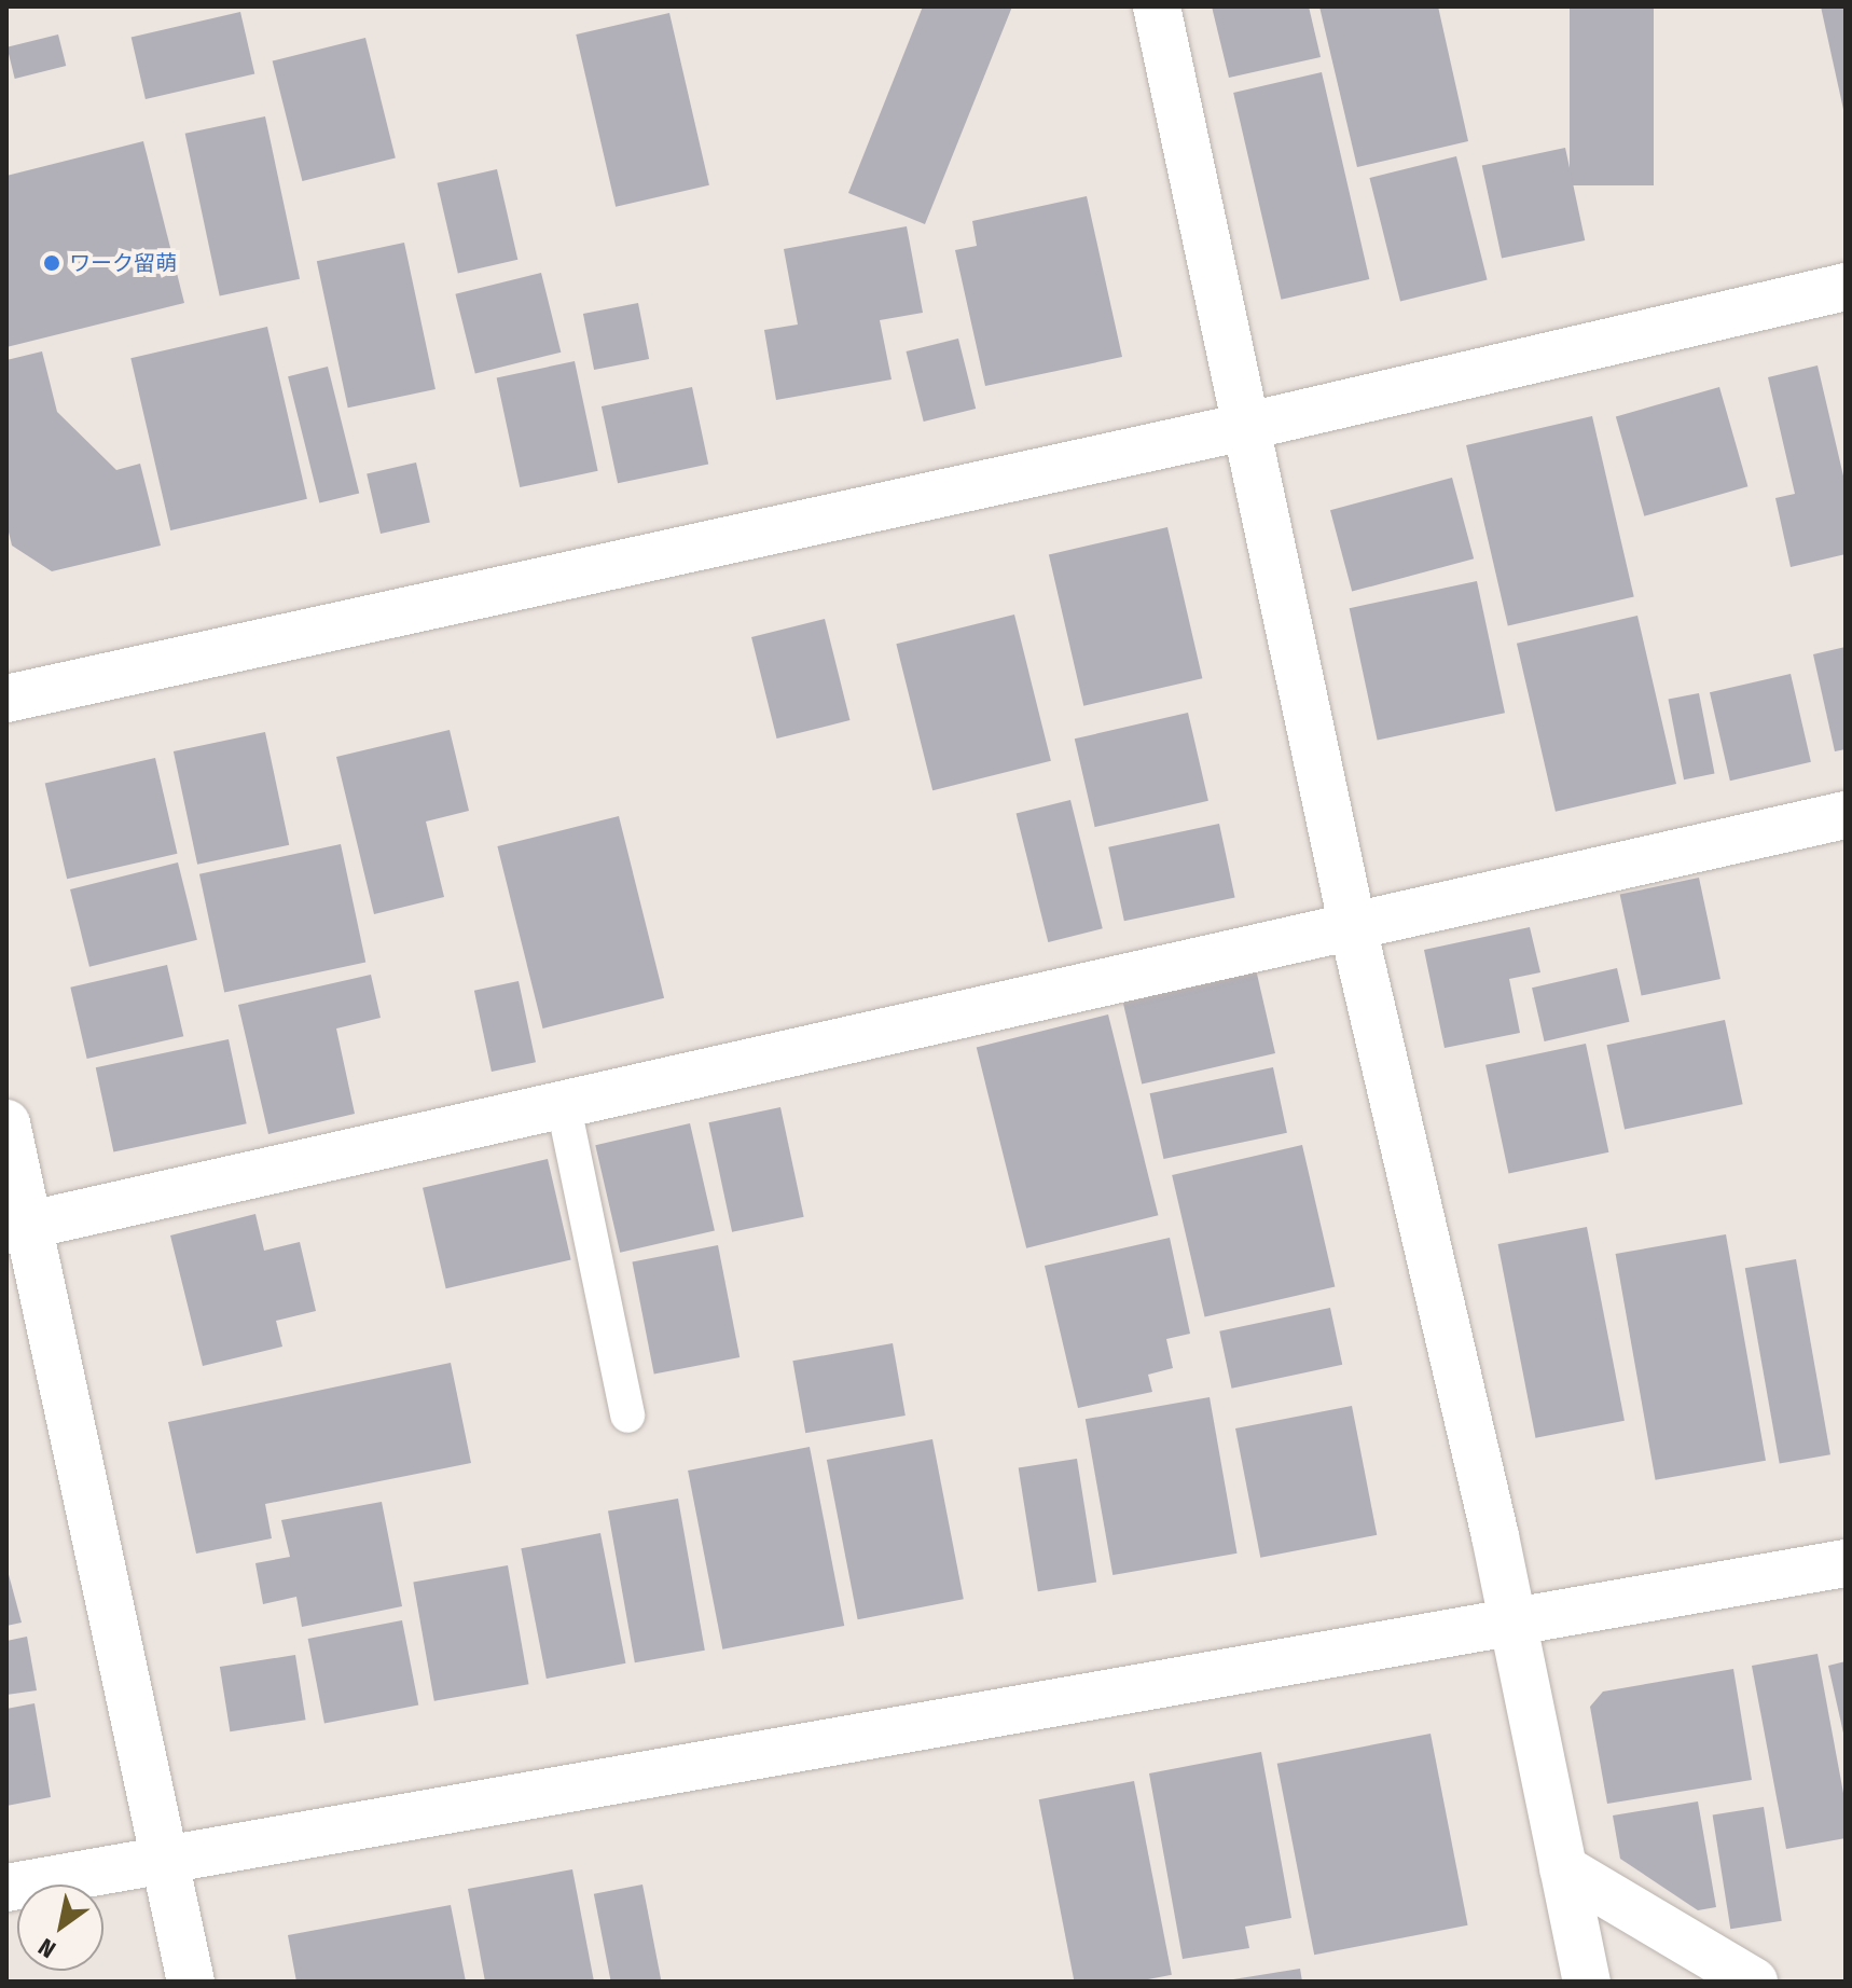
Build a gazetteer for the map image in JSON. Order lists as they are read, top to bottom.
{
  "places": ["ワーク留萌"],
  "north": "bottom left"
}
